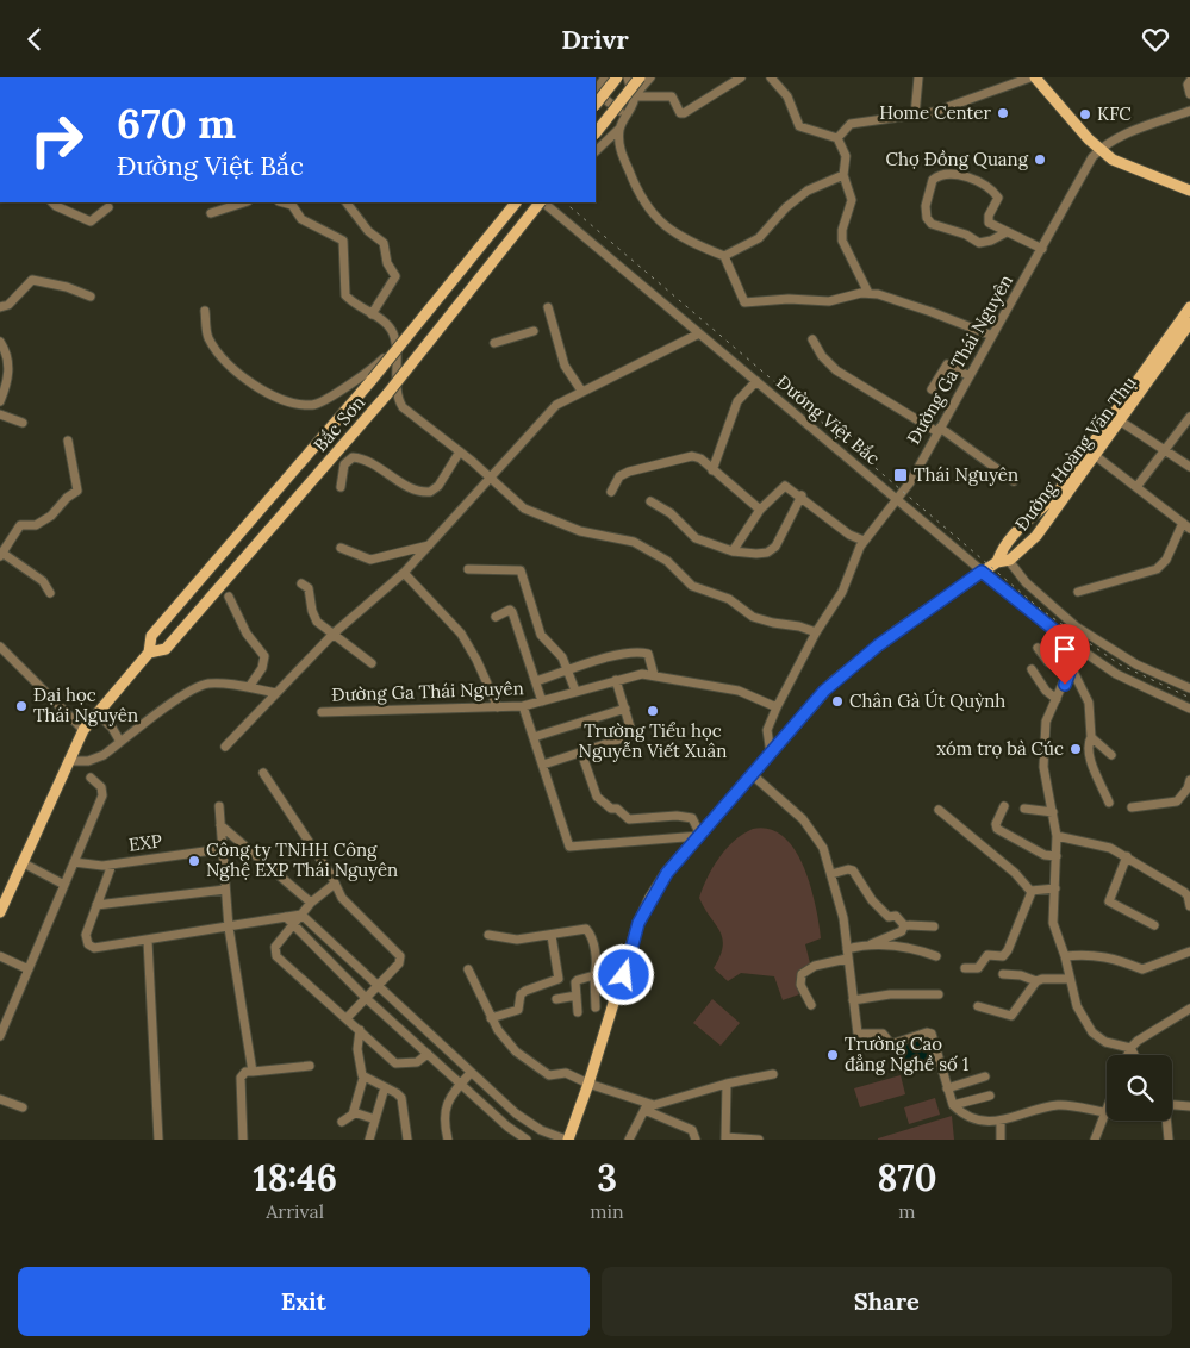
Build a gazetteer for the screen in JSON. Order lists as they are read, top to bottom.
{
  "streets": {
    "main road": ["Bắc Sơn", "Đường Hoàng Văn Thụ"],
    "street": ["Đường Ga Thái Nguyên", "Đường Việt Bắc", "EXP"]
  },
  "crossings": [
    ["Đường Ga Thái Nguyên", "Đường Việt Bắc"],
    ["Đường Việt Bắc", "Đường Hoàng Văn Thụ"]
  ],
  "places": {
    "other": [
      "Home Center",
      "KFC",
      "Chợ Đồng Quang",
      "Chân Gà Út Quỳnh",
      "Đại học Thái Nguyên",
      "Trường Tiểu học Nguyễn Viết Xuân",
      "xóm trọ bà Cúc",
      "Công ty TNHH Công Nghệ EXP Thái Nguyên",
      "Trường Cao đẳng Nghề số 1"
    ],
    "transit": ["Thái Nguyên"]
  },
  "page": {
    "header": "Drivr",
    "turn": ["670 m", "Đường Việt Bắc"],
    "eta": [
      "18:46",
      "Arrival",
      "3",
      "min",
      "870",
      "m"
    ],
    "buttons": ["Exit", "Share"]
  }
}
